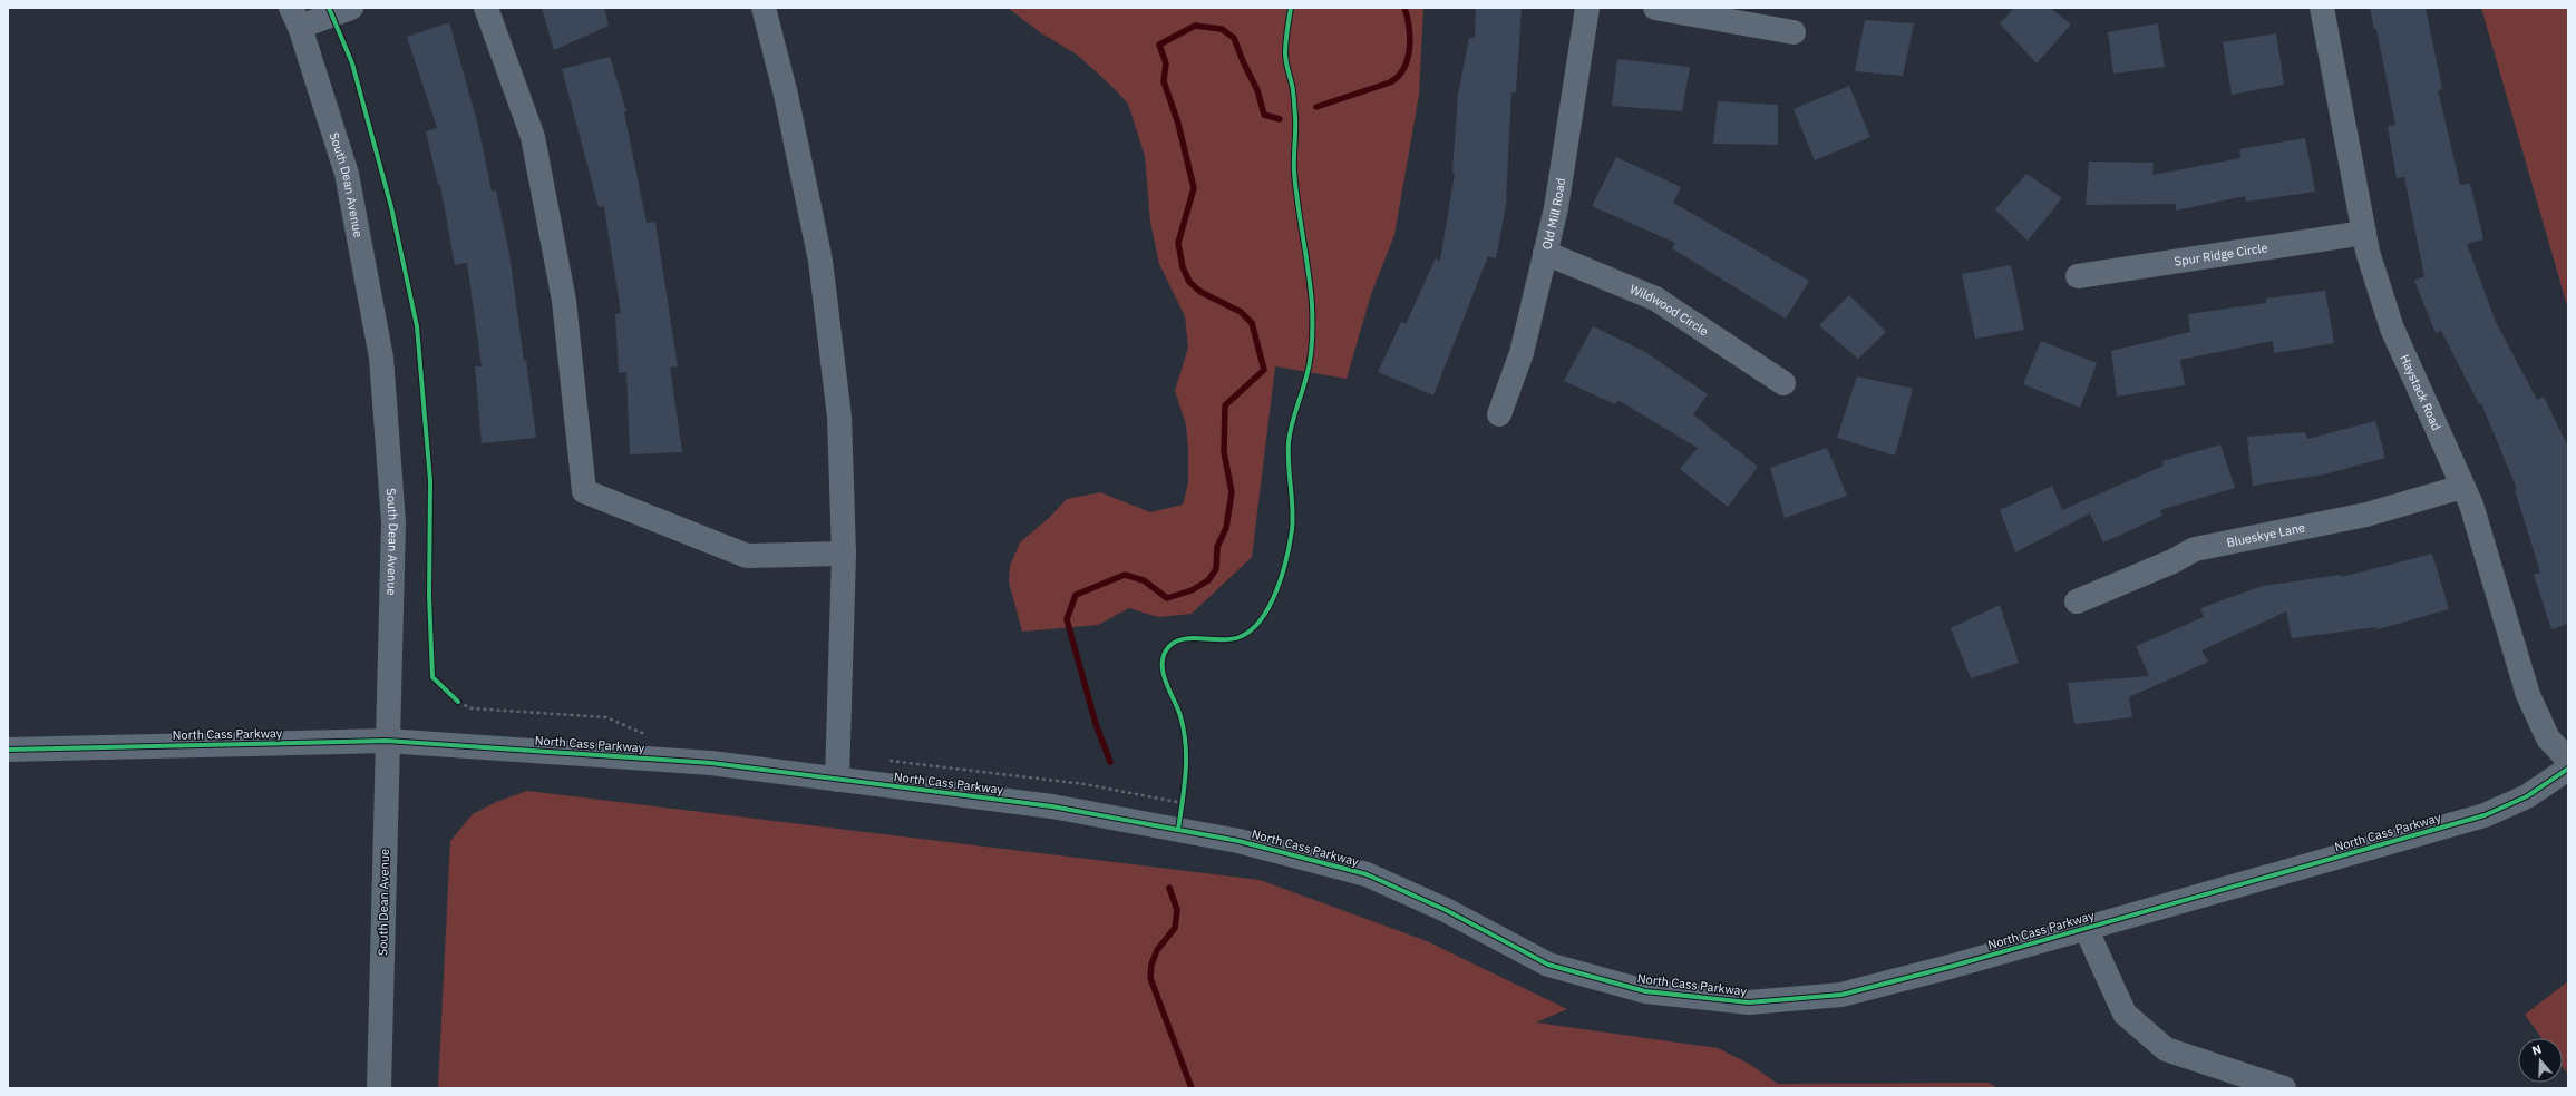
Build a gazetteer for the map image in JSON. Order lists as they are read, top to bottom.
{
  "streets": {
    "street": [
      "South Dean Avenue",
      "Old Mill Road",
      "Spur Ridge Circle",
      "Wildwood Circle",
      "Haystack Road",
      "Blueskye Lane",
      "North Cass Parkway"
    ]
  },
  "crossings": [
    ["South Dean Avenue", "North Cass Parkway"],
    ["Old Mill Road", "Wildwood Circle"],
    ["Spur Ridge Circle", "Haystack Road"],
    ["Haystack Road", "Blueskye Lane"]
  ],
  "north": "top"
}
